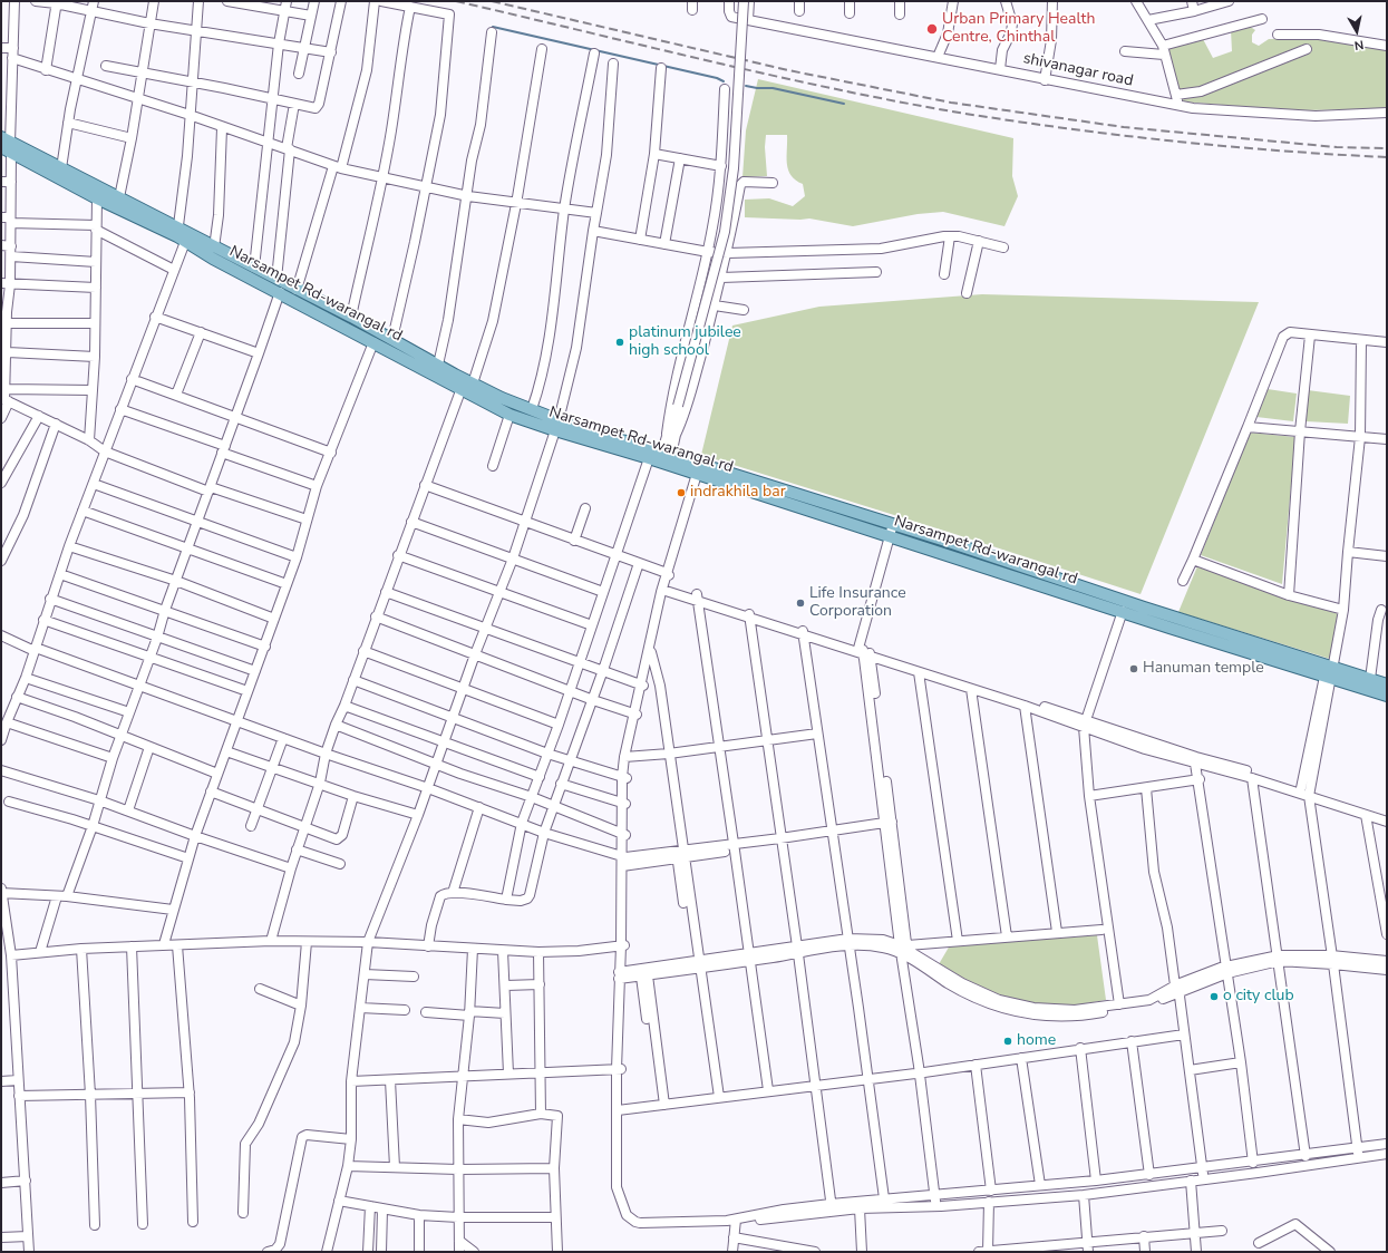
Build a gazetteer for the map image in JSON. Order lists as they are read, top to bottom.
{
  "streets": {
    "main road": ["Narsampet Rd-warangal rd"],
    "street": ["shivanagar road"]
  },
  "places": [
    "Urban Primary Health Centre, Chinthal",
    "platinum jubilee high school",
    "indrakhila bar",
    "Life Insurance Corporation",
    "Hanuman temple",
    "o city club",
    "home"
  ],
  "north": "bottom"
}
